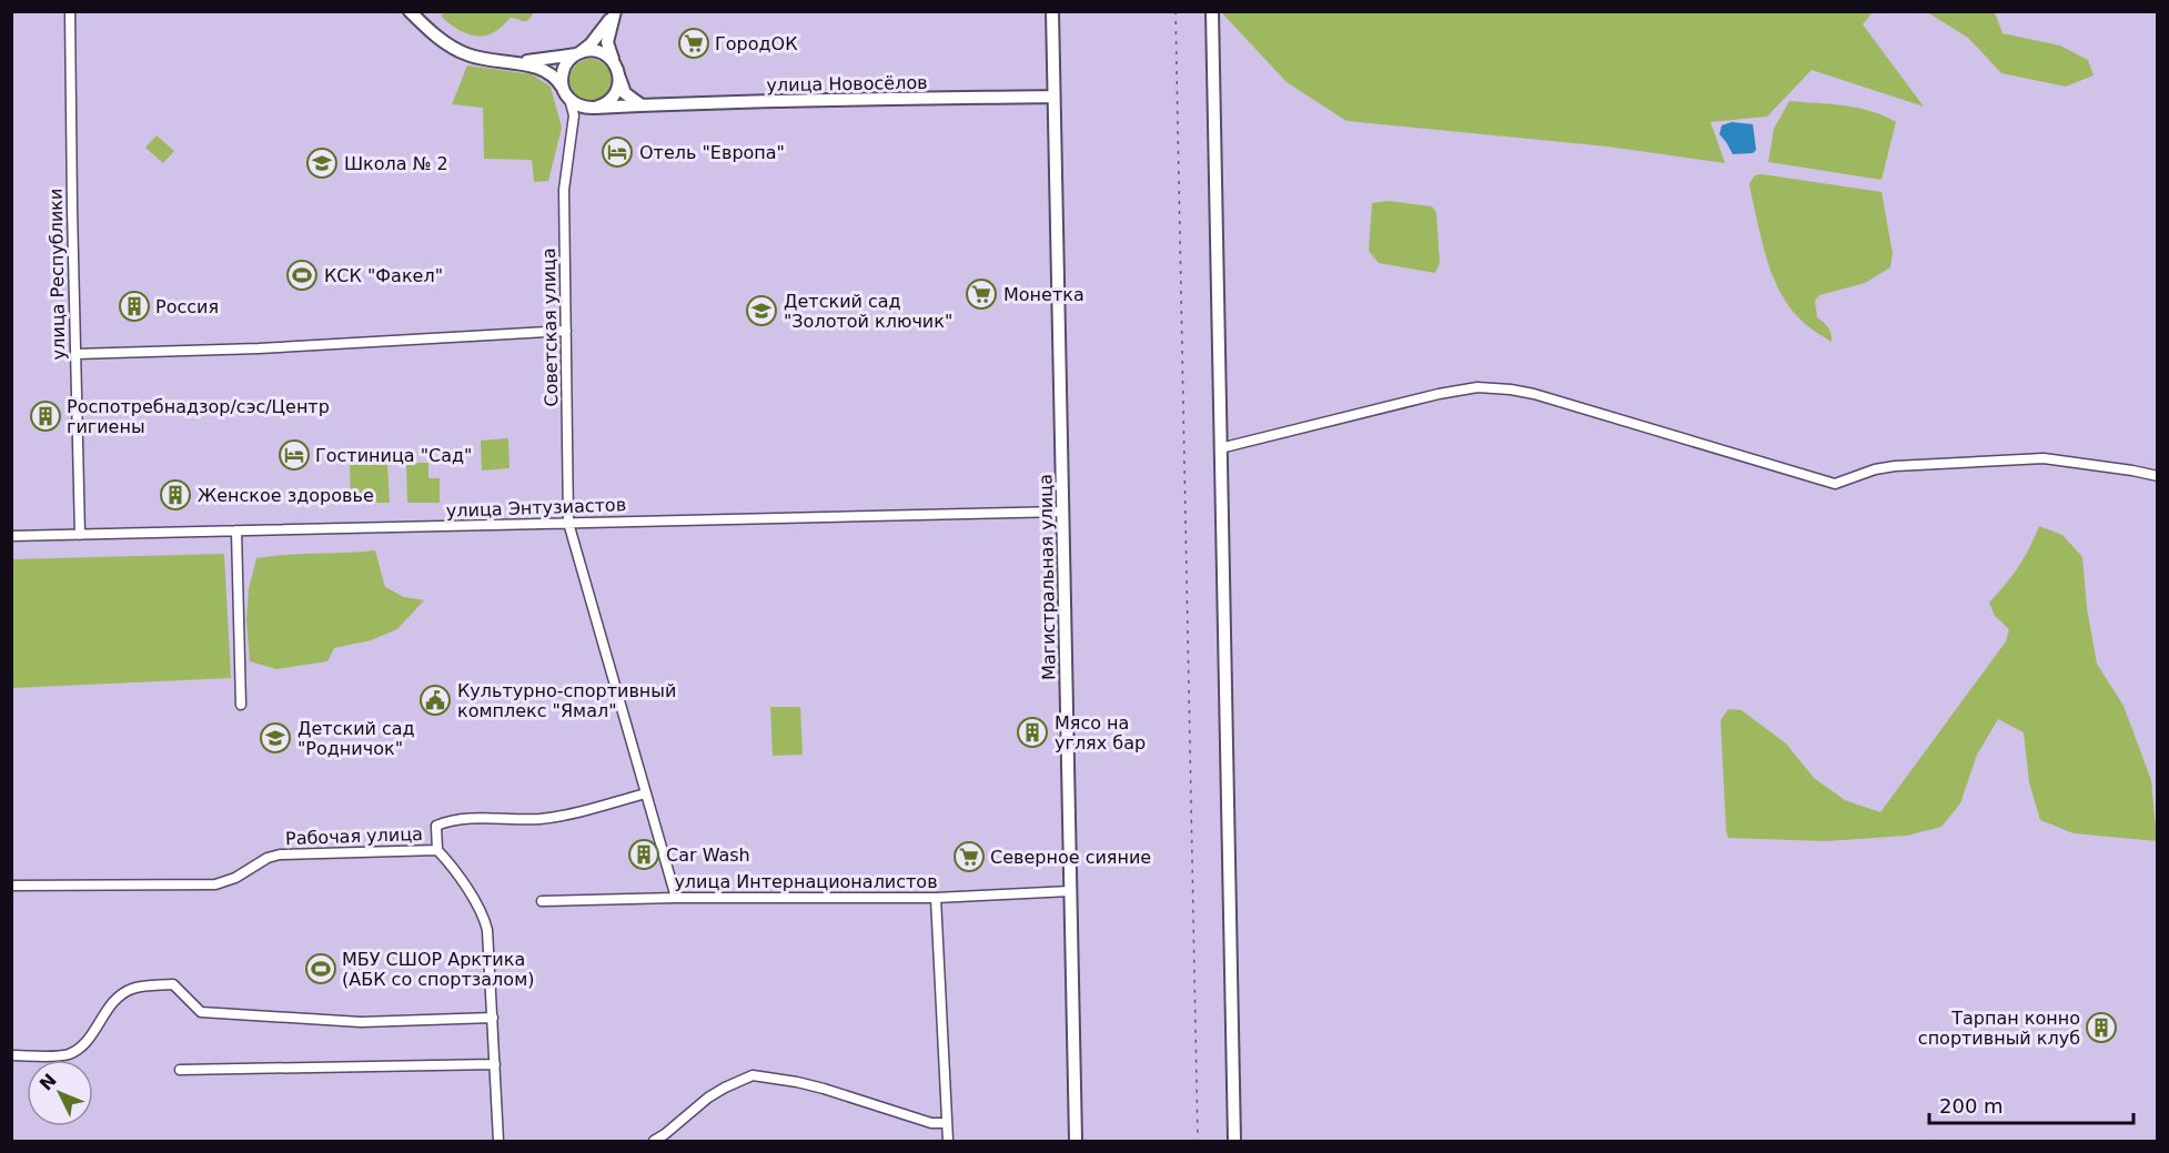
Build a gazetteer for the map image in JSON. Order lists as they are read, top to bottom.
{
  "streets": {
    "main road": ["улица Новосёлов", "Магистральная улица"],
    "street": [
      "улица Республики",
      "Советская улица",
      "улица Энтузиастов",
      "Рабочая улица",
      "улица Интернационалистов"
    ]
  },
  "crossings": [
    ["улица Новосёлов", "Советская улица"],
    ["улица Новосёлов", "Магистральная улица"],
    ["улица Республики", "улица Энтузиастов"],
    ["Советская улица", "улица Энтузиастов"],
    ["Советская улица", "улица Интернационалистов"],
    ["улица Энтузиастов", "Магистральная улица"],
    ["Магистральная улица", "улица Интернационалистов"]
  ],
  "places": {
    "supermarket": ["ГородОК", "Монетка", "Северное сияние"],
    "hotel": ["Отель \"Европа\"", "Гостиница \"Сад\""],
    "school or university": ["Школа № 2", "Детский сад \"Золотой ключик\"", "Детский сад \"Родничок\""],
    "sports": ["КСК \"Факел\"", "МБУ СШОР Арктика (АБК со спортзалом)"],
    "building": [
      "Россия",
      "Роспотребнадзор/сэс/Центр гигиены",
      "Женское здоровье",
      "Мясо на углях бар",
      "Car Wash",
      "Тарпан конно спортивный клуб"
    ],
    "public building": ["Культурно-спортивный комплекс \"Ямал\""]
  },
  "scale_bar": "200 m",
  "north": "top left"
}
